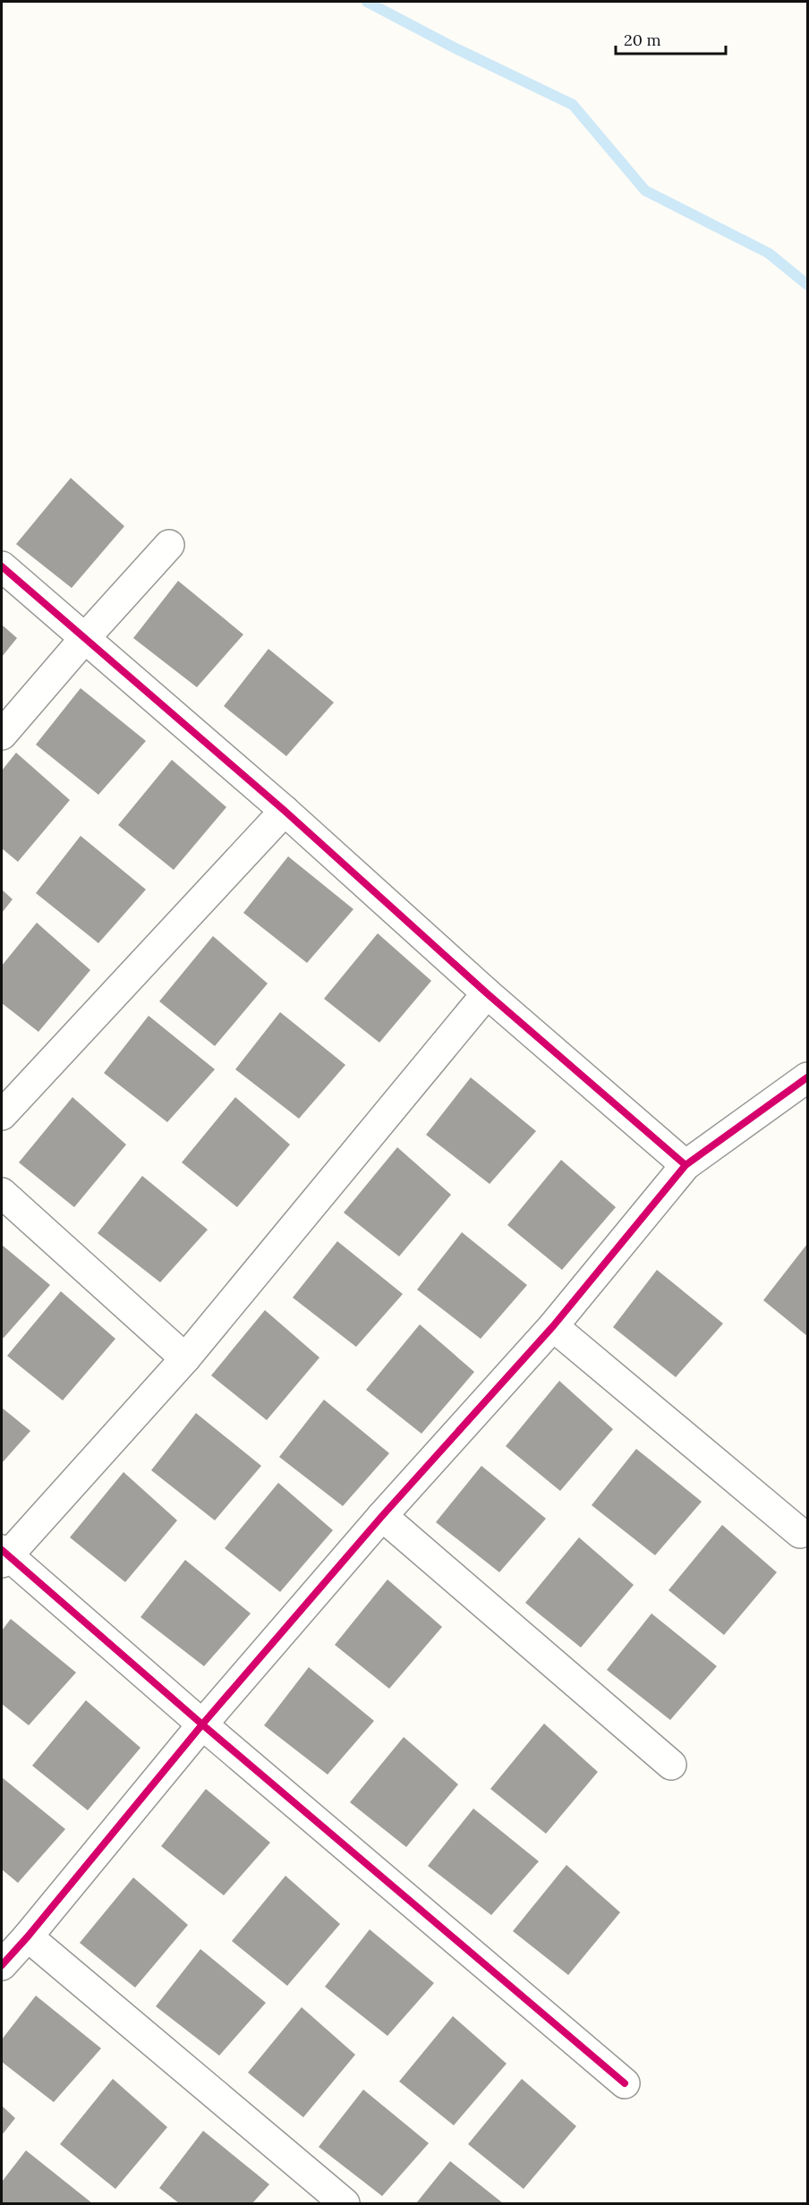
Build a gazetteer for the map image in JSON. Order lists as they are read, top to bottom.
{
  "scale_bar": "20 m"
}
